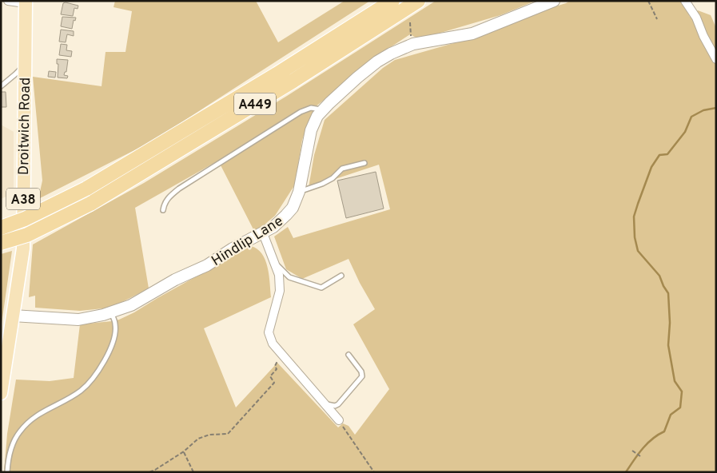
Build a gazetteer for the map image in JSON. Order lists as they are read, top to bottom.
{
  "streets": {
    "highway": ["A449"],
    "main road": ["Droitwich Road", "A38"],
    "street": ["Hindlip Lane"]
  },
  "crossings": [
    ["Droitwich Road", "Hindlip Lane"]
  ]
}
